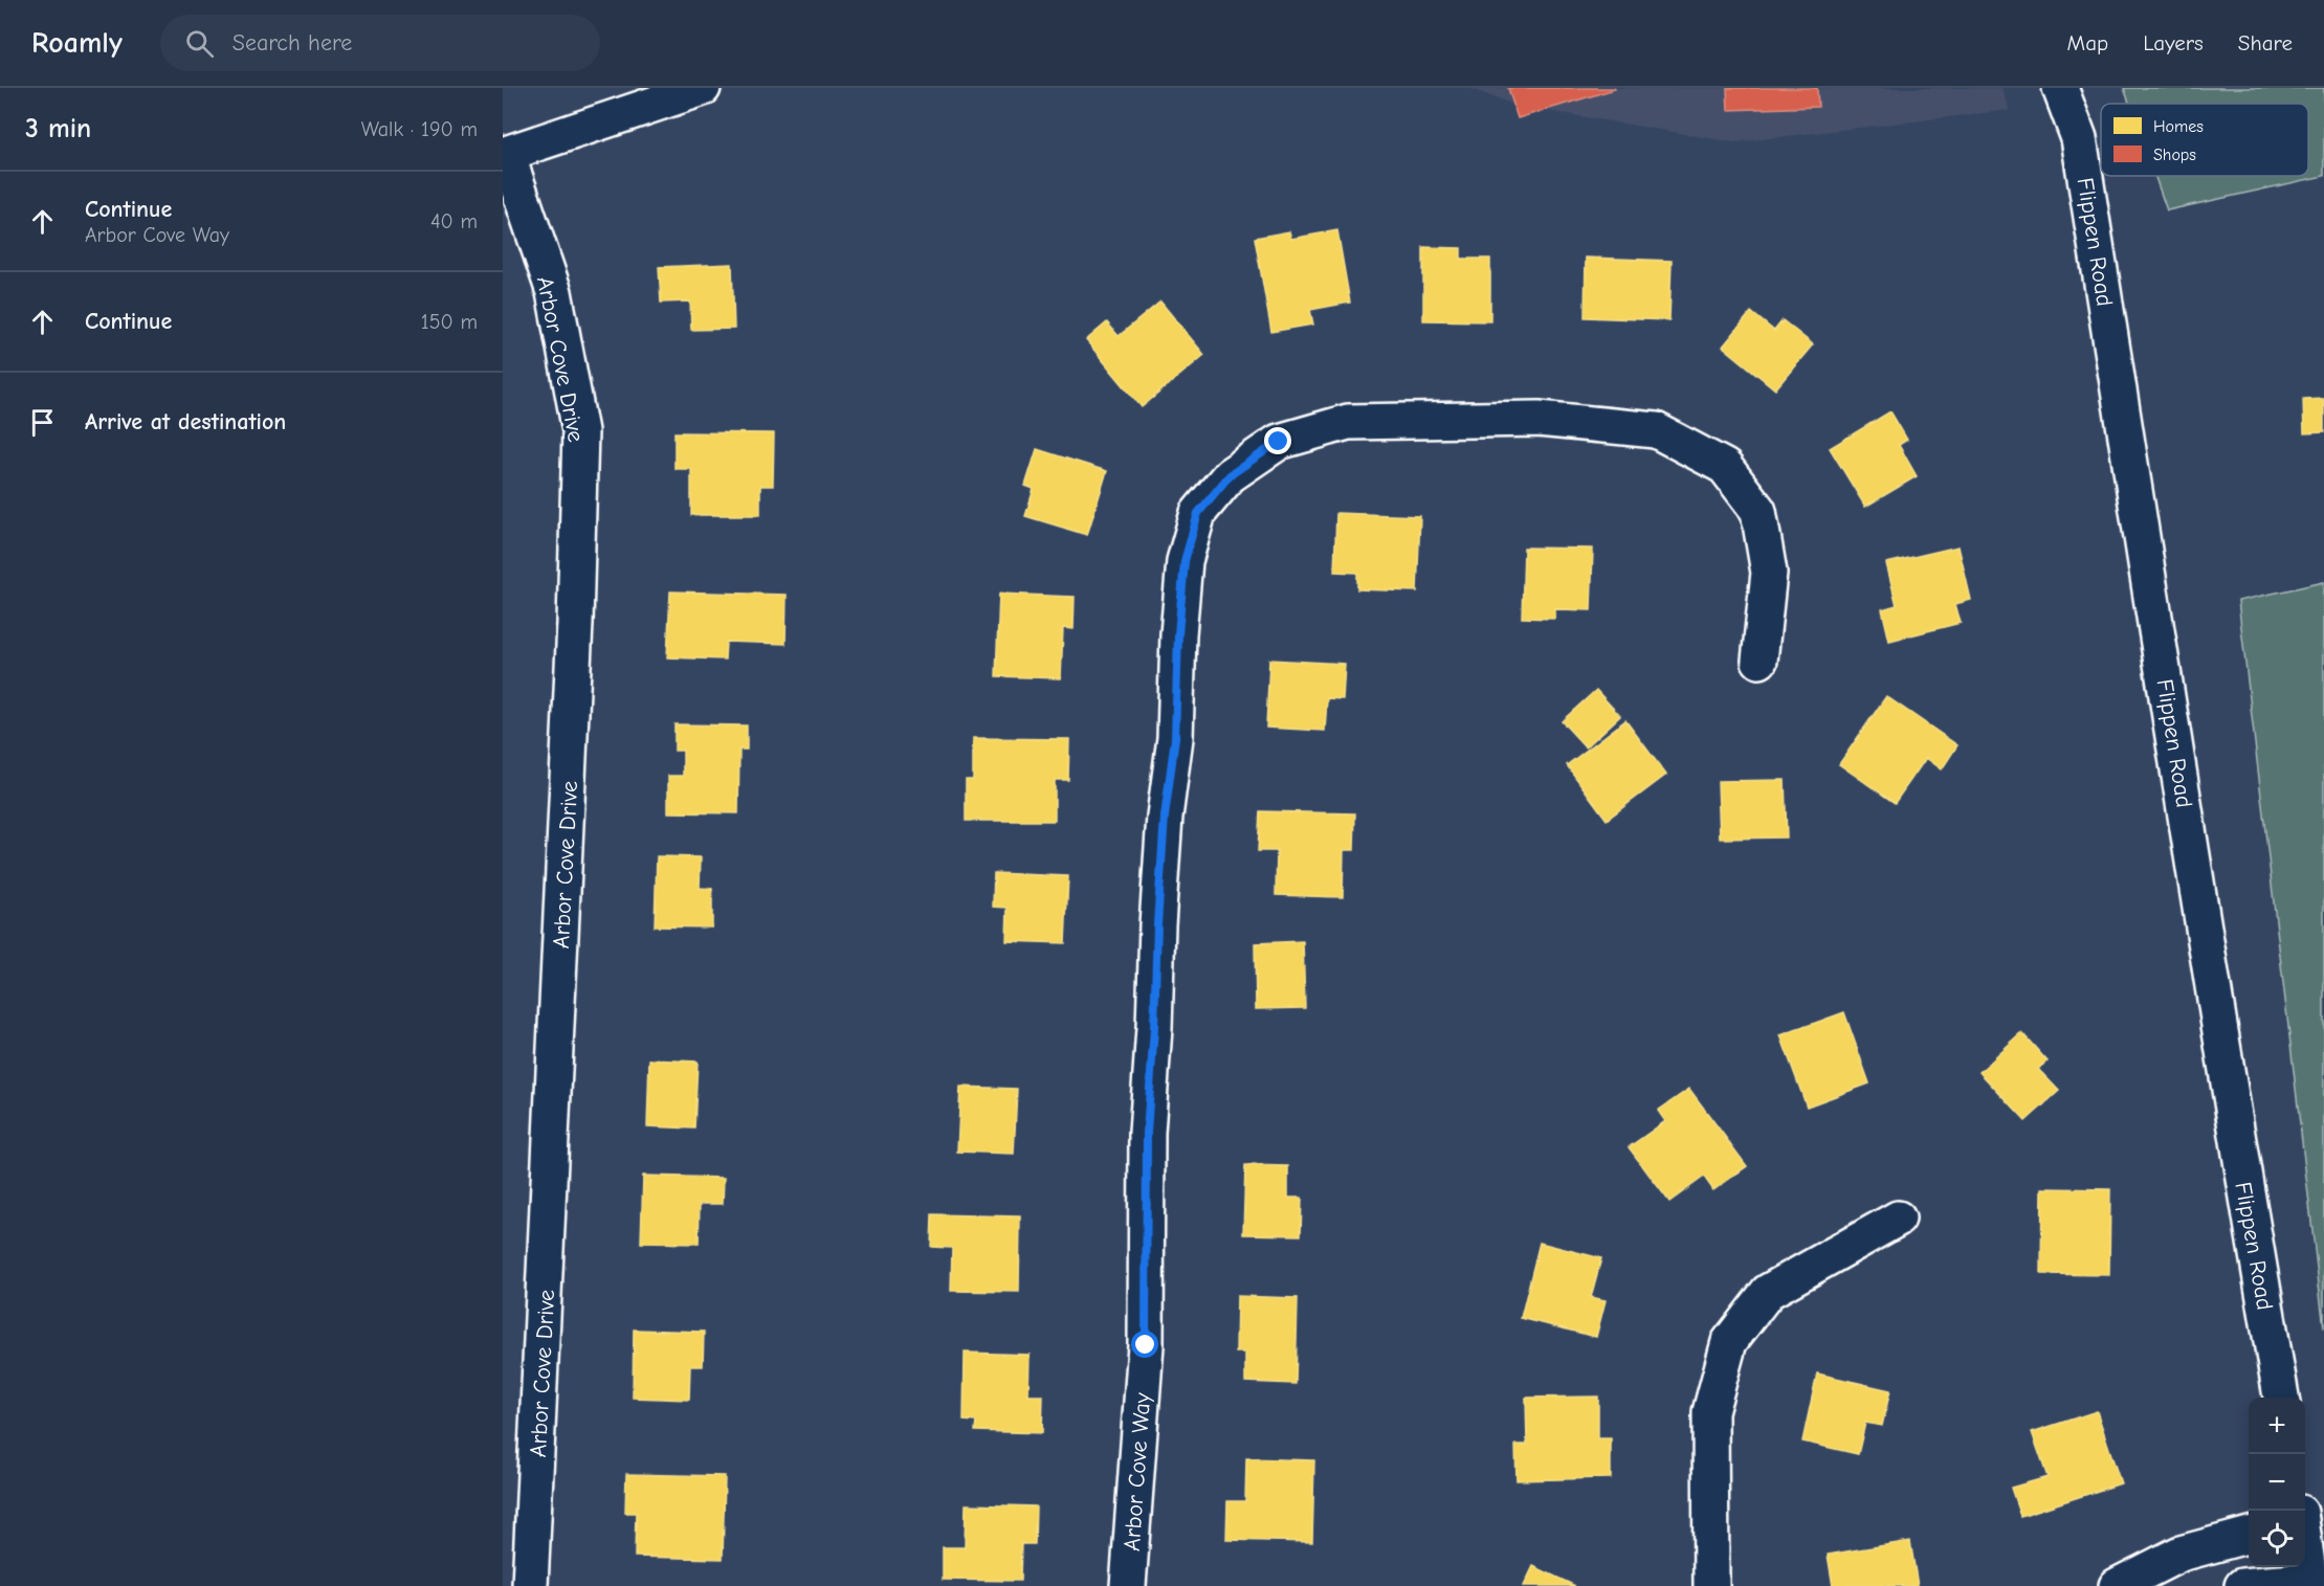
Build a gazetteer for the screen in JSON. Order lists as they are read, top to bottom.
{
  "streets": {
    "street": ["Flippen Road", "Arbor Cove Drive", "Arbor Cove Way"]
  },
  "legend": ["Homes", "Shops"],
  "page": {
    "header": "Roamly",
    "search": "Search here",
    "nav": ["Map", "Layers", "Share"],
    "heading": ["3 min", "Walk · 190 m"],
    "list": [
      ["Continue", "Arbor Cove Way", "40 m"],
      ["Continue", "150 m"],
      "Arrive at destination"
    ],
    "map_buttons": ["+", "−"]
  }
}
